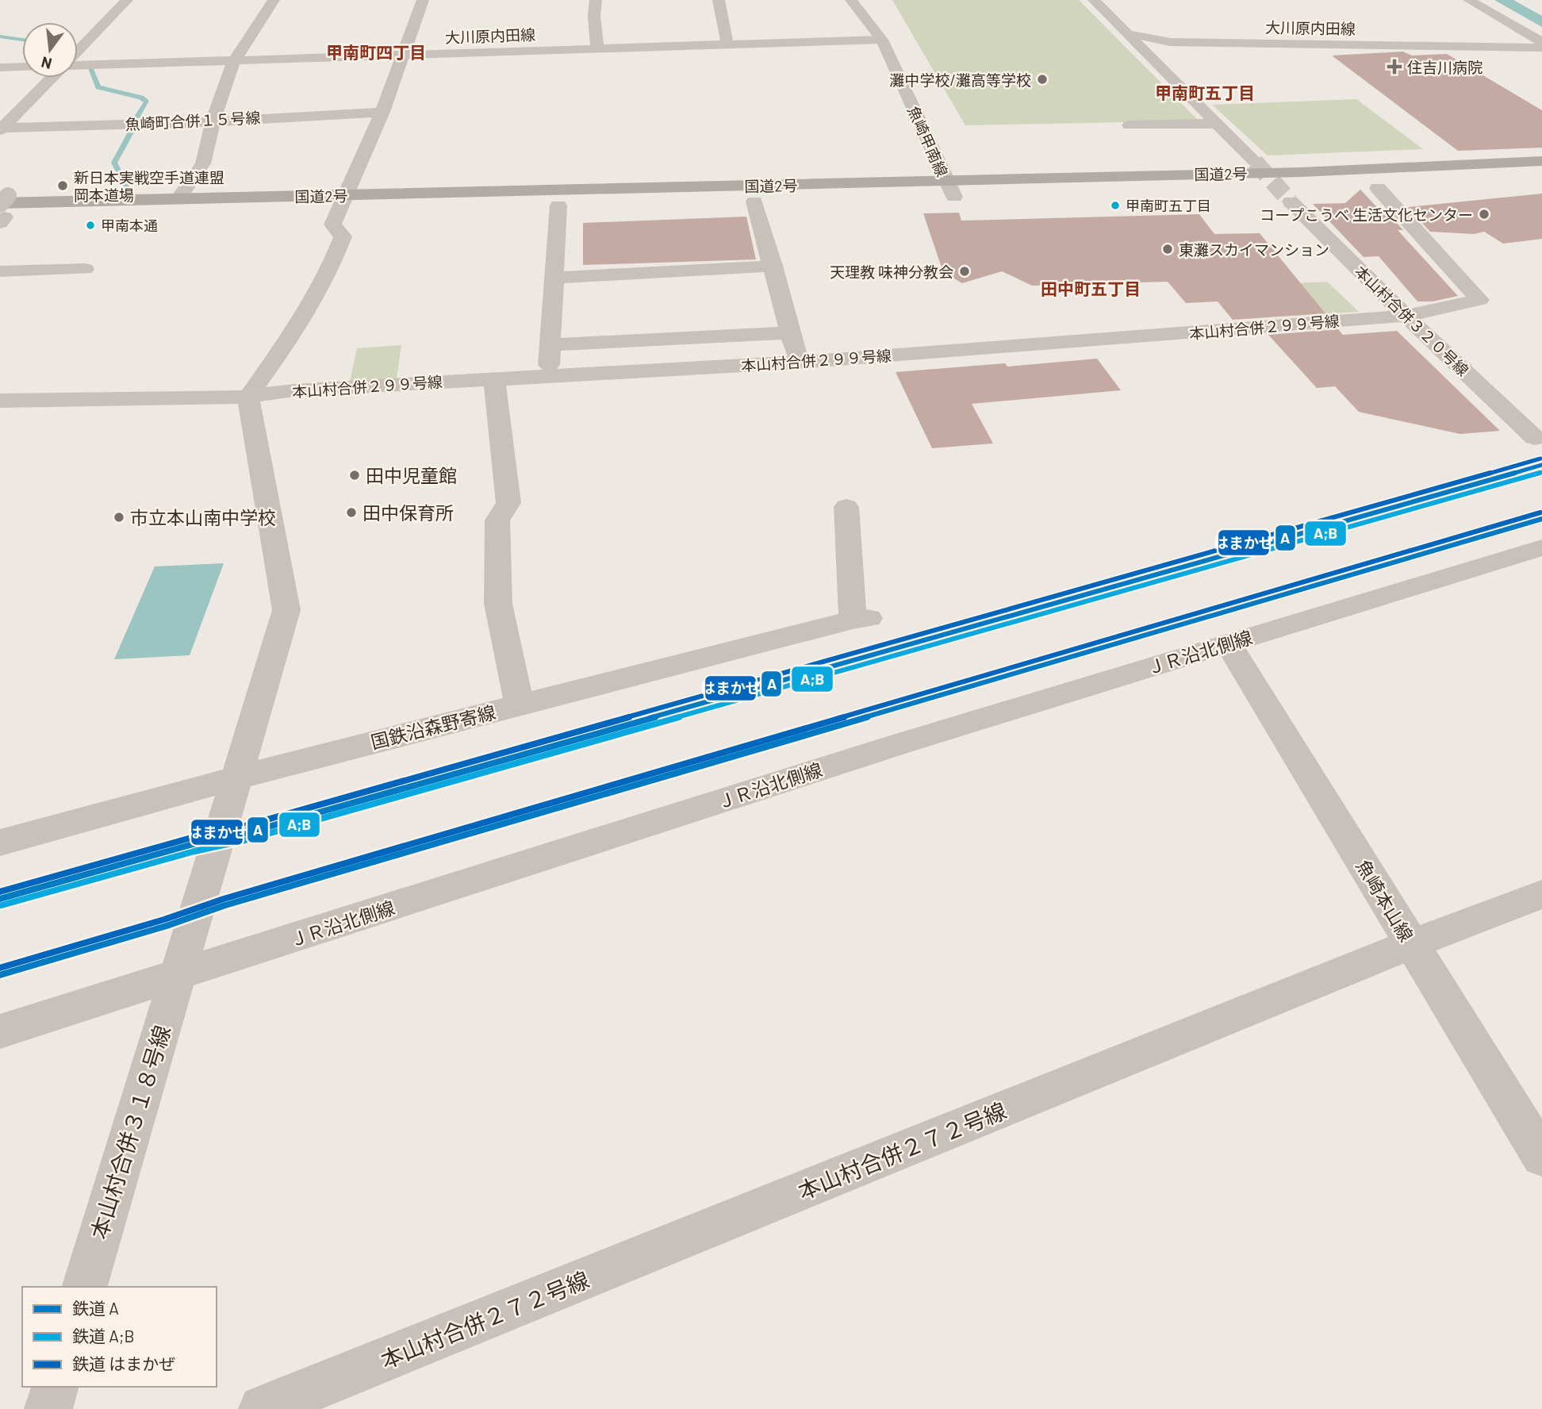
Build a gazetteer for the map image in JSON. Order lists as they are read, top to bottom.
{
  "streets": {
    "highway": ["国道2号"],
    "street": [
      "大川原内田線",
      "魚崎町合併１５号線",
      "魚崎甲南線",
      "本山村合併３２０号線",
      "本山村合併２９９号線",
      "ＪＲ沿北側線",
      "国鉄沿森野寄線",
      "魚崎本山線",
      "本山村合併３１８号線",
      "本山村合併２７２号線"
    ]
  },
  "crossings": [
    ["大川原内田線", "魚崎甲南線"],
    ["魚崎甲南線", "国道2号"],
    ["国道2号", "本山村合併３２０号線"],
    ["本山村合併３２０号線", "本山村合併２９９号線"],
    ["本山村合併２９９号線", "本山村合併３１８号線"],
    ["ＪＲ沿北側線", "魚崎本山線"],
    ["ＪＲ沿北側線", "本山村合併３１８号線"],
    ["国鉄沿森野寄線", "本山村合併３１８号線"],
    ["魚崎本山線", "本山村合併２７２号線"]
  ],
  "districts": ["甲南町四丁目", "甲南町五丁目", "田中町五丁目"],
  "places": {
    "health": ["住吉川病院"],
    "other": [
      "灘中学校/灘高等学校",
      "新日本実戦空手道連盟 岡本道場",
      "甲南町五丁目",
      "コープこうべ 生活文化センター",
      "甲南本通",
      "東灘スカイマンション",
      "天理教 味神分教会",
      "田中児童館",
      "田中保育所",
      "市立本山南中学校"
    ]
  },
  "lines": ["rail line はまかぜ", "rail line A", "rail line A;B"],
  "legend": ["鉄道 A", "鉄道 A;B", "鉄道 はまかぜ"],
  "north": "bottom"
}
